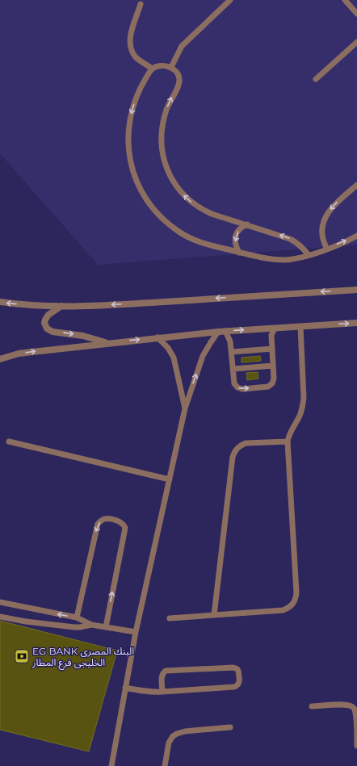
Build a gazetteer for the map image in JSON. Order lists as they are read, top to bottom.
{
  "places": {
    "bank": ["EG BANK البنك المصرى الخليجى فرع المطار"]
  }
}
